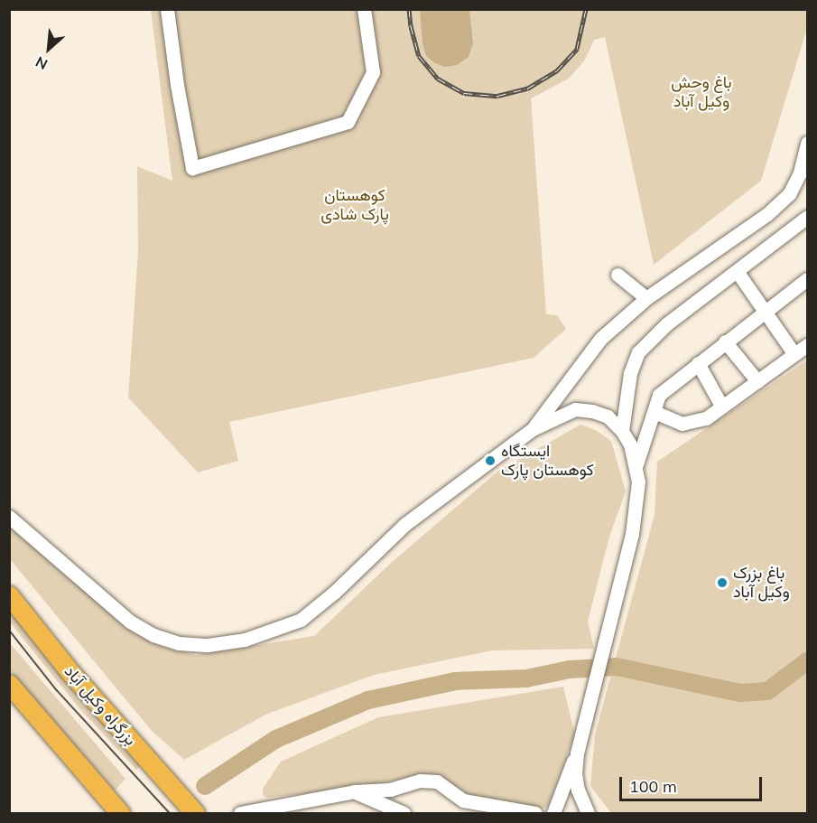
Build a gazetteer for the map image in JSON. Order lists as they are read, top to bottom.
{
  "streets": {
    "highway": ["بزرگراه وکیل آباد"]
  },
  "parks": ["باغ وحش وکیل آباد", "کوهستان پارک شادی"],
  "places": ["ایستگاه کوهستان پارک", "باغ بزرک وکیل آباد"],
  "scale_bar": "100 m",
  "north": "bottom left"
}
